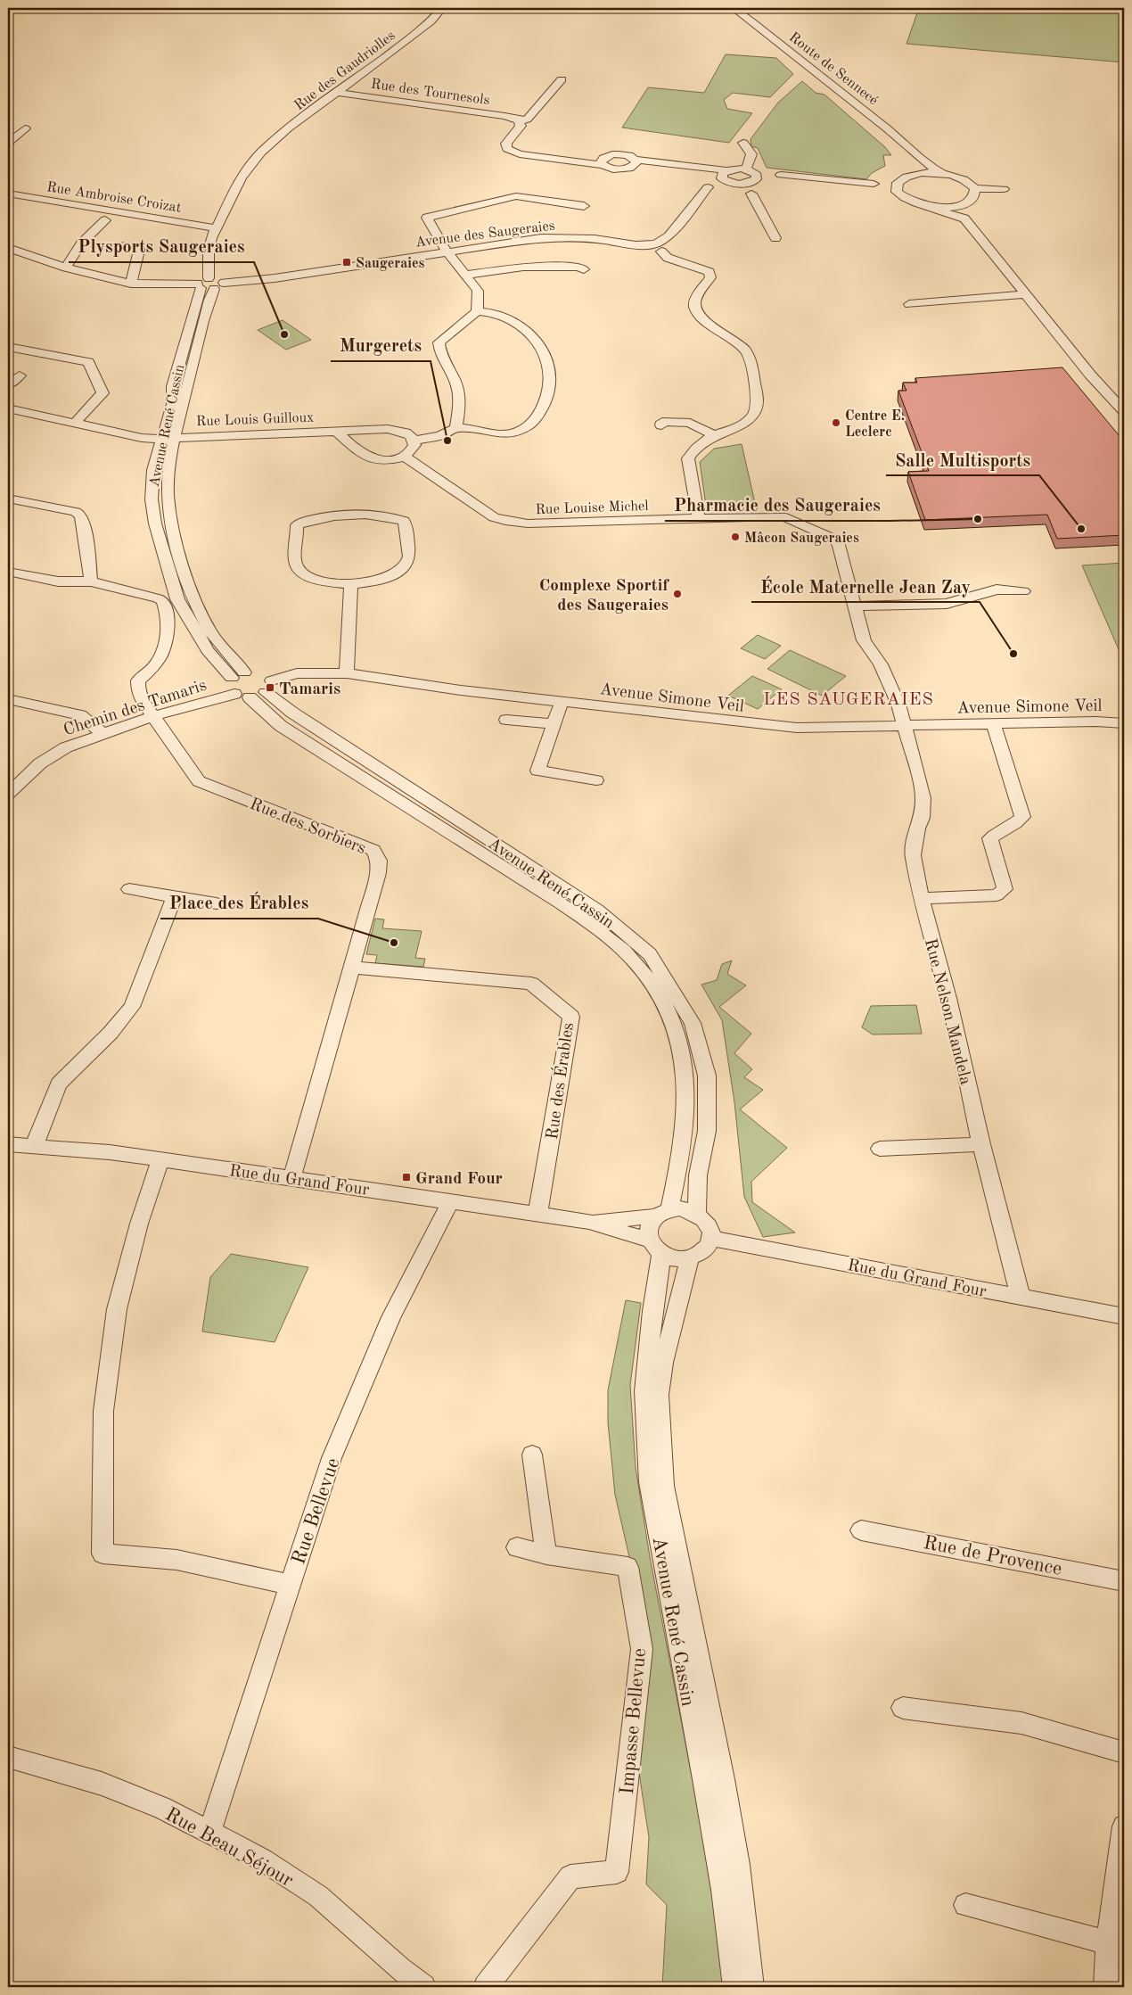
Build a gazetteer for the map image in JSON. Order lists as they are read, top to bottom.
{
  "streets": {
    "street": [
      "Route de Sennecé",
      "Rue des Gaudriolles",
      "Rue des Tournesols",
      "Rue Ambroise Croizat",
      "Avenue des Saugeraies",
      "Rue Louis Guilloux",
      "Avenue René Cassin",
      "Rue Louise Michel",
      "Avenue Simone Veil",
      "Chemin des Tamaris",
      "Rue des Sorbiers",
      "Rue Nelson Mandela",
      "Rue des Érables",
      "Rue du Grand Four",
      "Rue Bellevue",
      "Rue de Provence",
      "Impasse Bellevue",
      "Rue Beau Séjour"
    ]
  },
  "crossings": [
    ["Rue des Gaudriolles", "Rue des Tournesols"],
    ["Rue des Gaudriolles", "Avenue René Cassin"],
    ["Rue Ambroise Croizat", "Avenue René Cassin"],
    ["Avenue des Saugeraies", "Avenue René Cassin"],
    ["Rue Louis Guilloux", "Avenue René Cassin"],
    ["Rue Louis Guilloux", "Rue Louise Michel"],
    ["Avenue René Cassin", "Avenue Simone Veil"],
    ["Avenue René Cassin", "Chemin des Tamaris"],
    ["Avenue René Cassin", "Rue du Grand Four"],
    ["Rue Louise Michel", "Avenue Simone Veil"],
    ["Rue Louise Michel", "Rue Nelson Mandela"],
    ["Avenue Simone Veil", "Chemin des Tamaris"],
    ["Avenue Simone Veil", "Rue Nelson Mandela"],
    ["Chemin des Tamaris", "Rue des Sorbiers"],
    ["Rue des Sorbiers", "Rue des Érables"],
    ["Rue des Sorbiers", "Rue du Grand Four"],
    ["Rue Nelson Mandela", "Rue du Grand Four"],
    ["Rue des Érables", "Rue du Grand Four"],
    ["Rue du Grand Four", "Rue Bellevue"],
    ["Rue Bellevue", "Rue Beau Séjour"]
  ],
  "districts": ["LES SAUGERAIES"],
  "places": {
    "transit": ["Saugeraies", "Tamaris", "Grand Four"],
    "other": [
      "Plysports Saugeraies",
      "Centre E. Leclerc",
      "Murgerets",
      "Pharmacie des Saugeraies",
      "Salle Multisports",
      "Mâcon Saugeraies",
      "Complexe Sportif des Saugeraies",
      "École Maternelle Jean Zay",
      "Place des Érables"
    ]
  }
}
